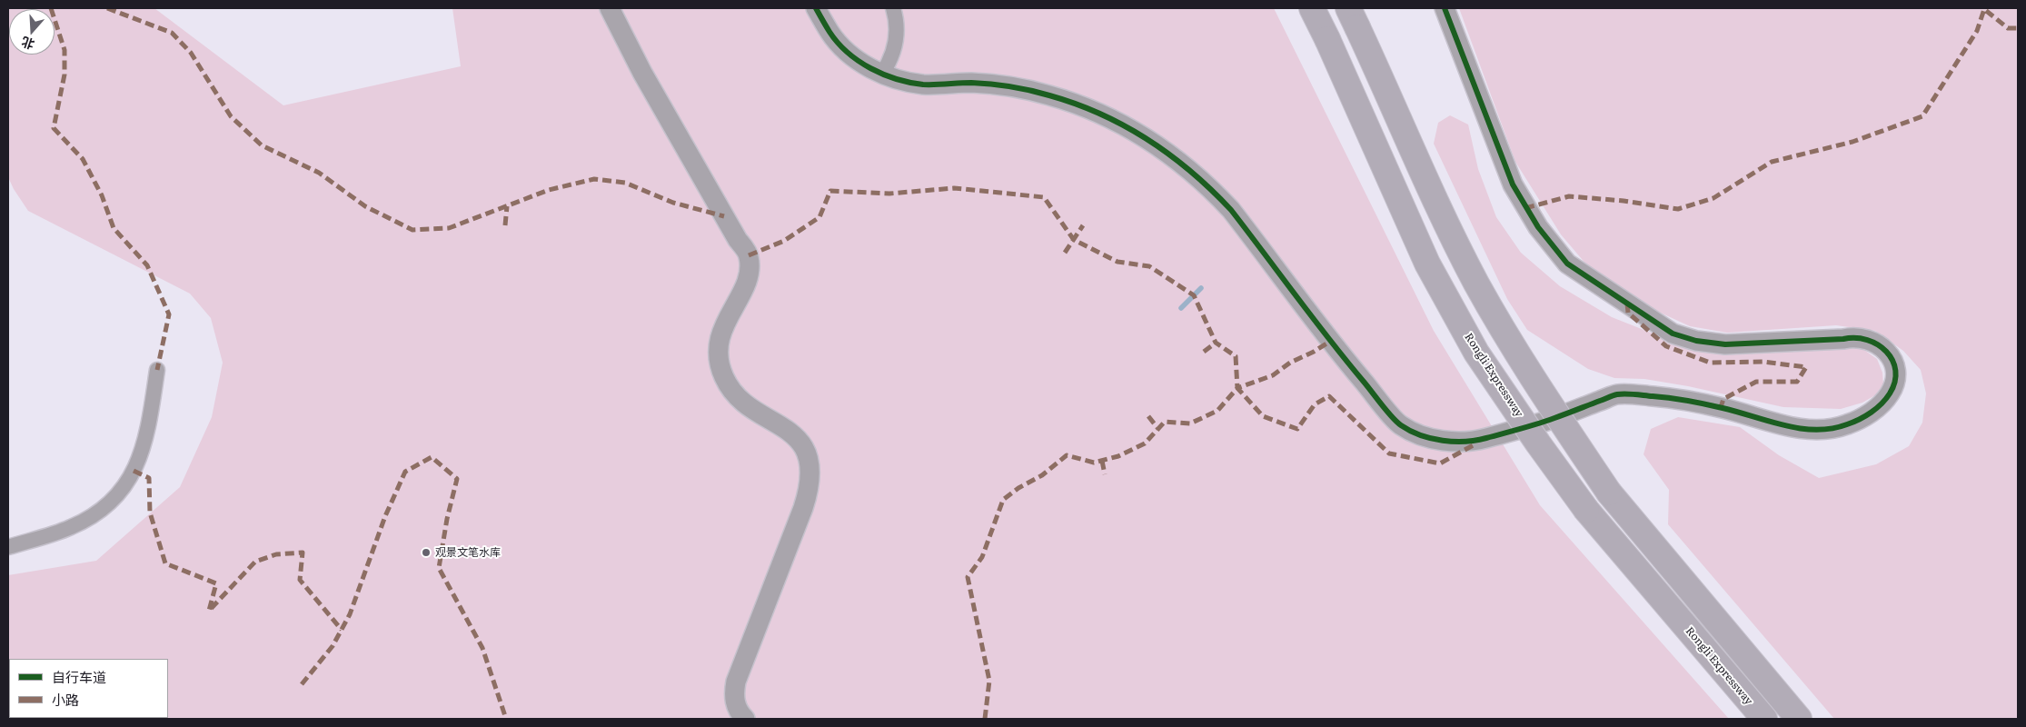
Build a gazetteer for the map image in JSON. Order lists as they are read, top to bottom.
{
  "streets": {
    "highway": ["Rongli Expressway"]
  },
  "places": ["观景文笔水库"],
  "legend": ["自行车道", "小路"],
  "north": "bottom"
}
